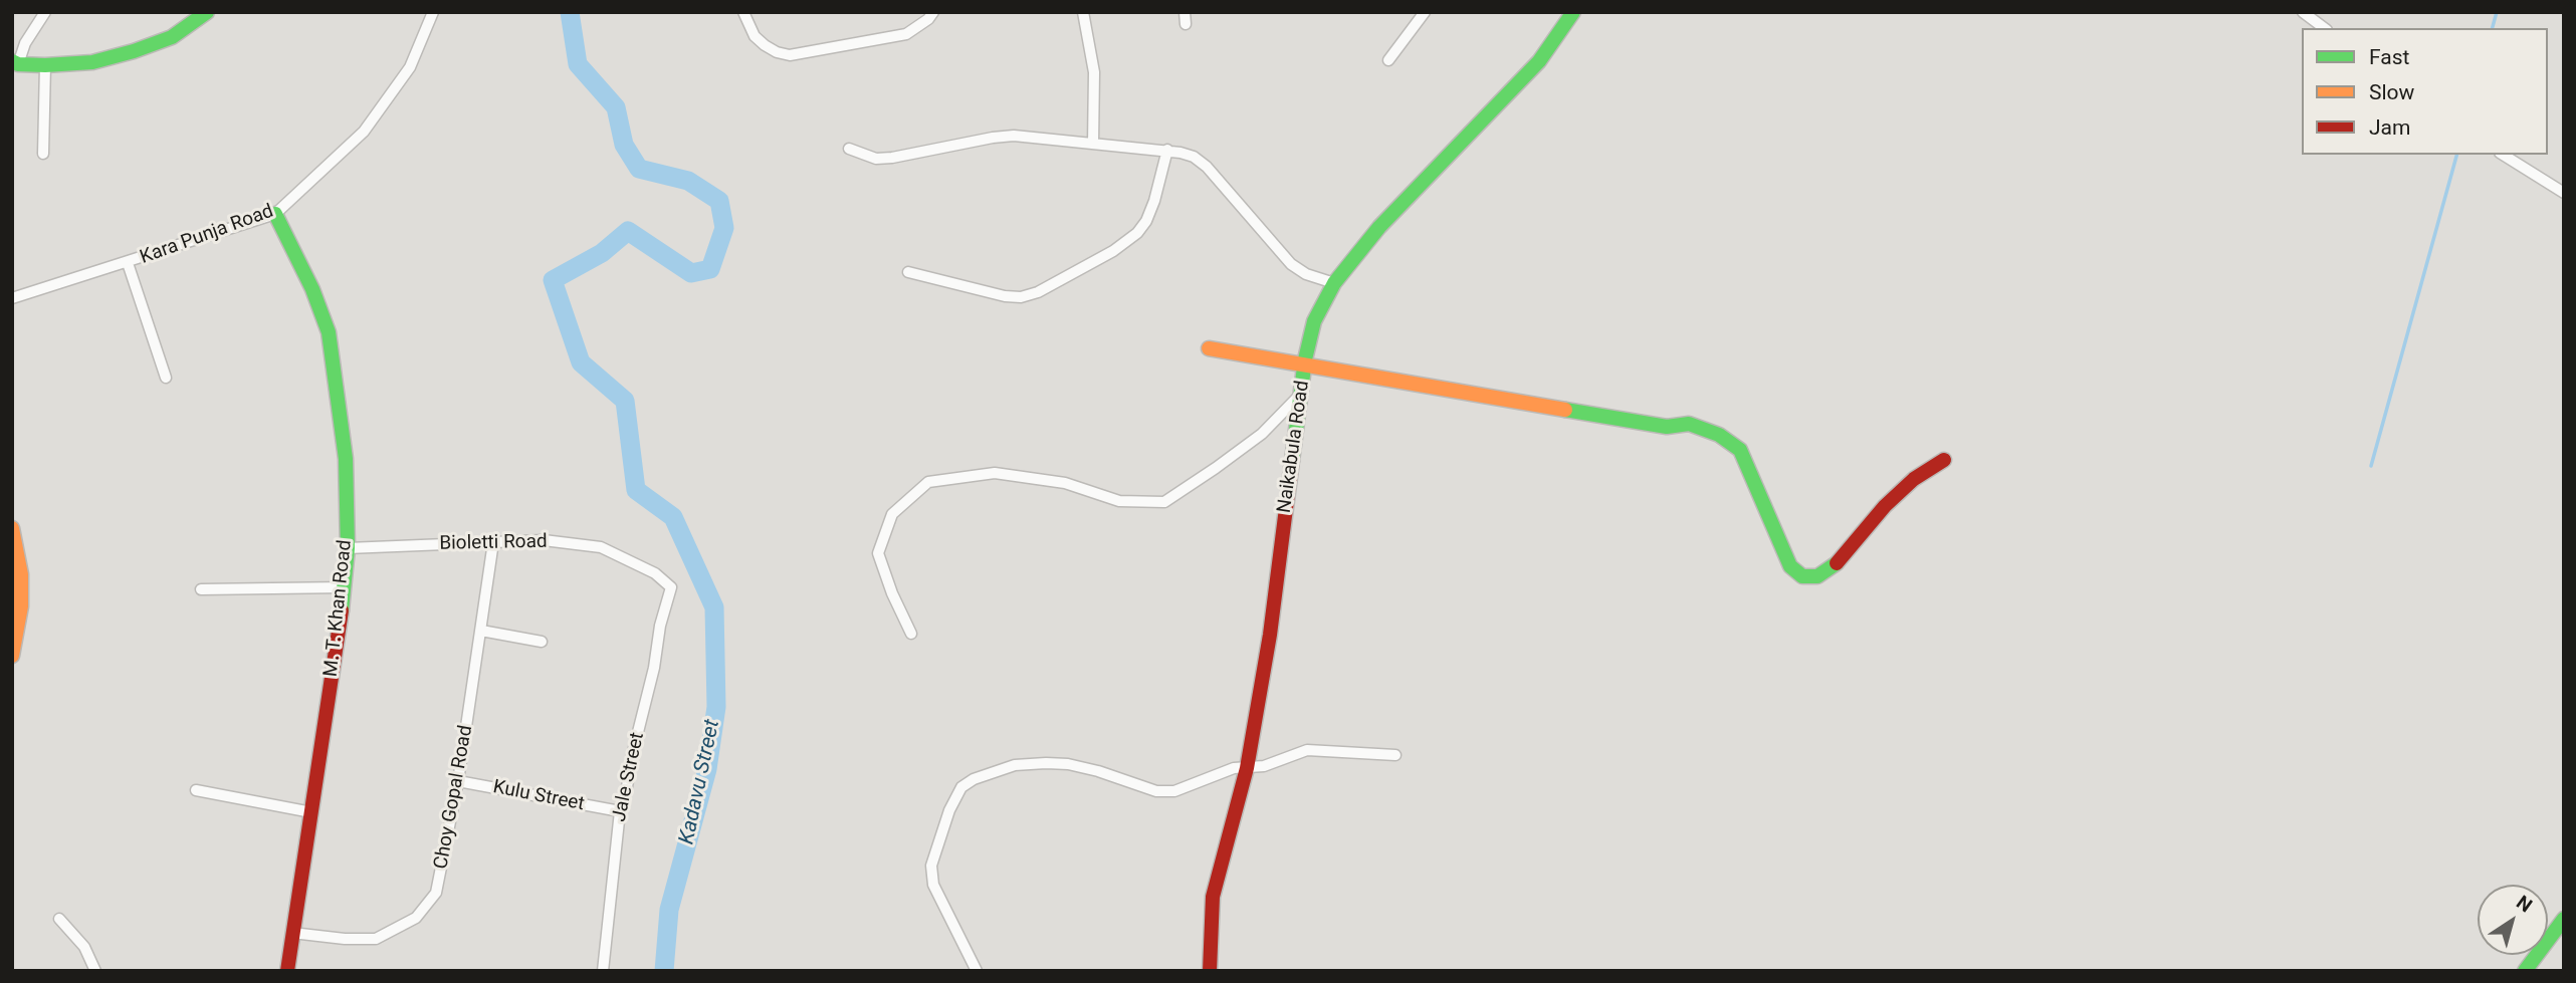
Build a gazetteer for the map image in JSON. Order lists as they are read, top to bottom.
{
  "streets": {
    "street": [
      "Kara Punja Road",
      "Naikabula Road",
      "Bioletti Road",
      "M. T. Khan Road",
      "Jale Street",
      "Kulu Street",
      "Choy Gopal Road"
    ]
  },
  "crossings": [
    ["Kara Punja Road", "M. T. Khan Road"],
    ["Bioletti Road", "M. T. Khan Road"],
    ["Bioletti Road", "Jale Street"],
    ["Bioletti Road", "Choy Gopal Road"],
    ["M. T. Khan Road", "Choy Gopal Road"],
    ["Jale Street", "Kulu Street"],
    ["Kulu Street", "Choy Gopal Road"]
  ],
  "water": ["Kadavu Street"],
  "legend": ["Fast", "Slow", "Jam"],
  "north": "top right"
}
